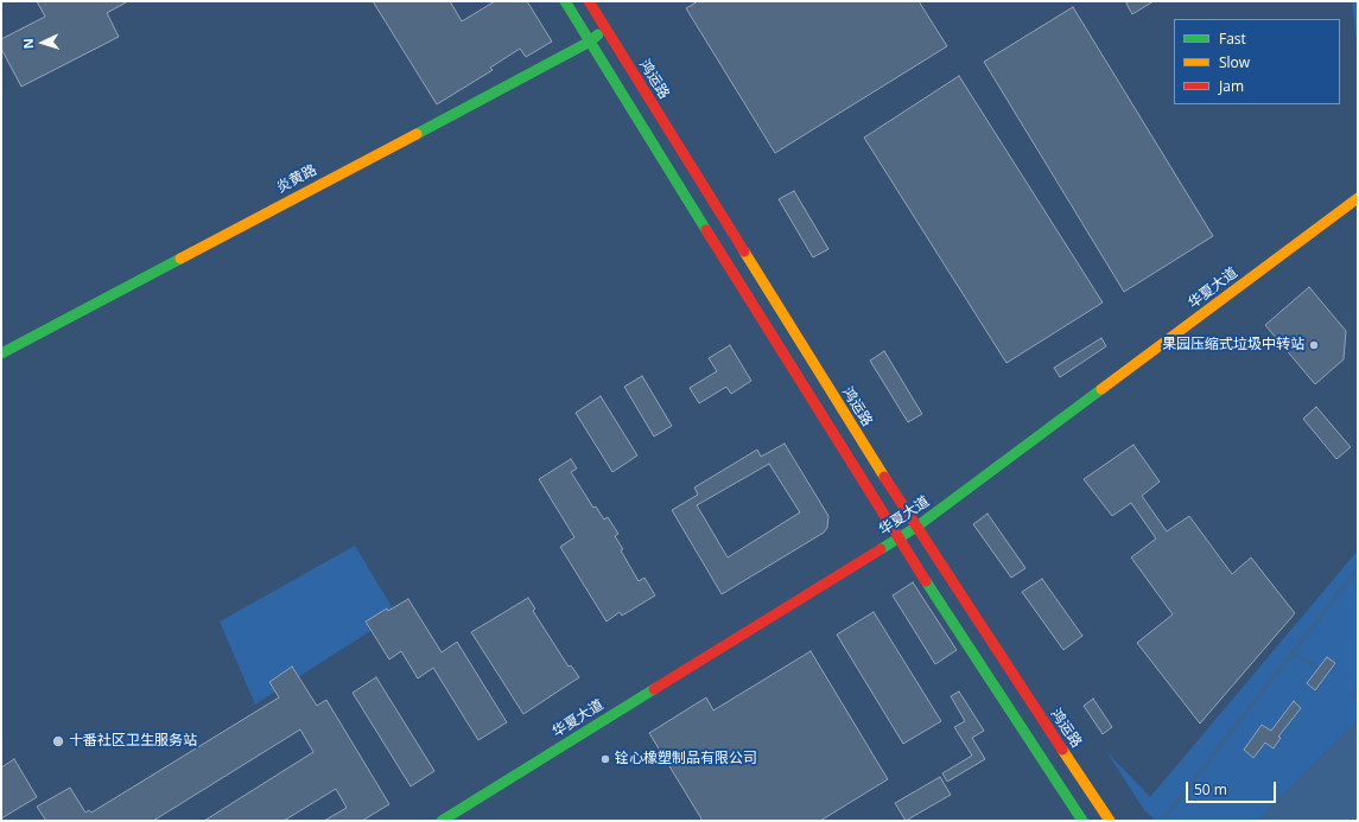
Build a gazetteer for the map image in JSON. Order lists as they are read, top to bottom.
{
  "streets": {
    "street": ["鸿运路", "炎黄路", "华夏大道"]
  },
  "crossings": [
    ["鸿运路", "炎黄路"],
    ["鸿运路", "华夏大道"]
  ],
  "places": ["果园压缩式垃圾中转站", "十番社区卫生服务站", "铨心橡塑制品有限公司"],
  "legend": ["Fast", "Slow", "Jam"],
  "scale_bar": "50 m",
  "north": "left"
}
